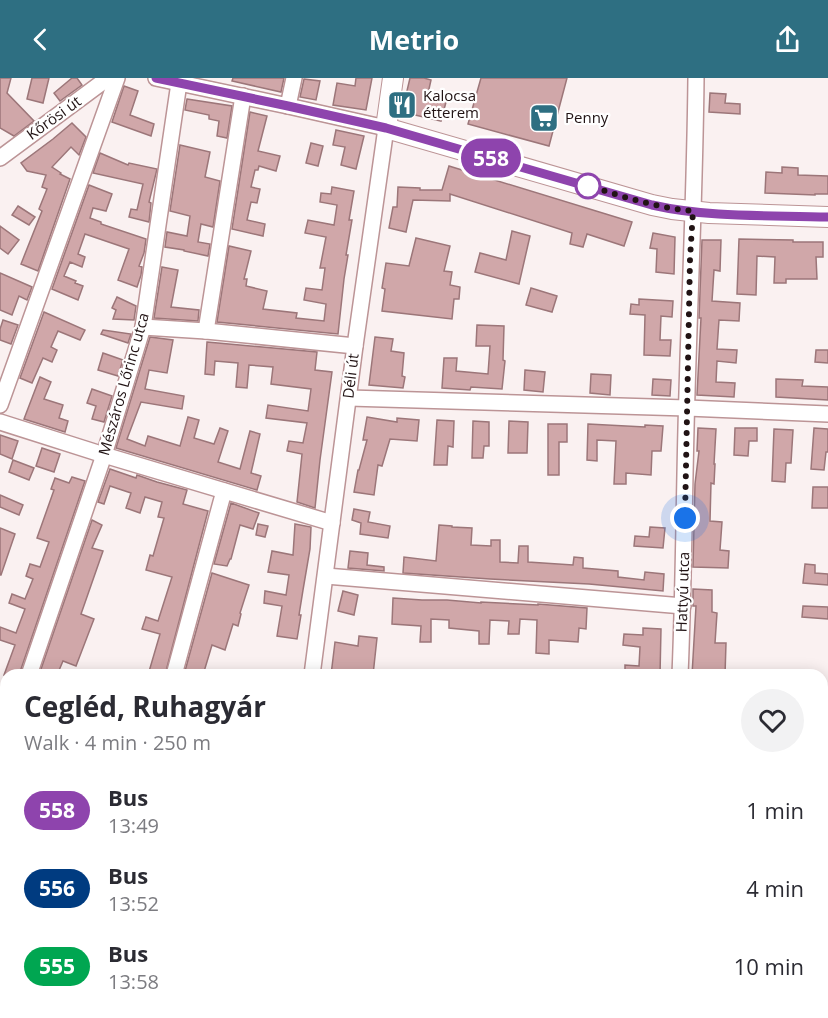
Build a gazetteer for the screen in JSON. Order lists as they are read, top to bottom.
{
  "streets": {
    "main road": ["Déli út"],
    "street": ["Kőrösi út", "Mészáros Lőrinc utca", "Hattyú utca"]
  },
  "places": {
    "restaurant": ["Kalocsa étterem"],
    "supermarket": ["Penny"]
  },
  "lines": ["bus line 558"],
  "page": {
    "header": "Metrio",
    "on_map": "558",
    "heading": ["Cegléd, Ruhagyár", "Walk · 4 min · 250 m"],
    "list": [
      {
        "mark": "558",
        "name": "Bus",
        "note": "13:49",
        "value": "1 min"
      },
      {
        "mark": "556",
        "name": "Bus",
        "note": "13:52",
        "value": "4 min"
      },
      {
        "mark": "555",
        "name": "Bus",
        "note": "13:58",
        "value": "10 min"
      }
    ]
  }
}
